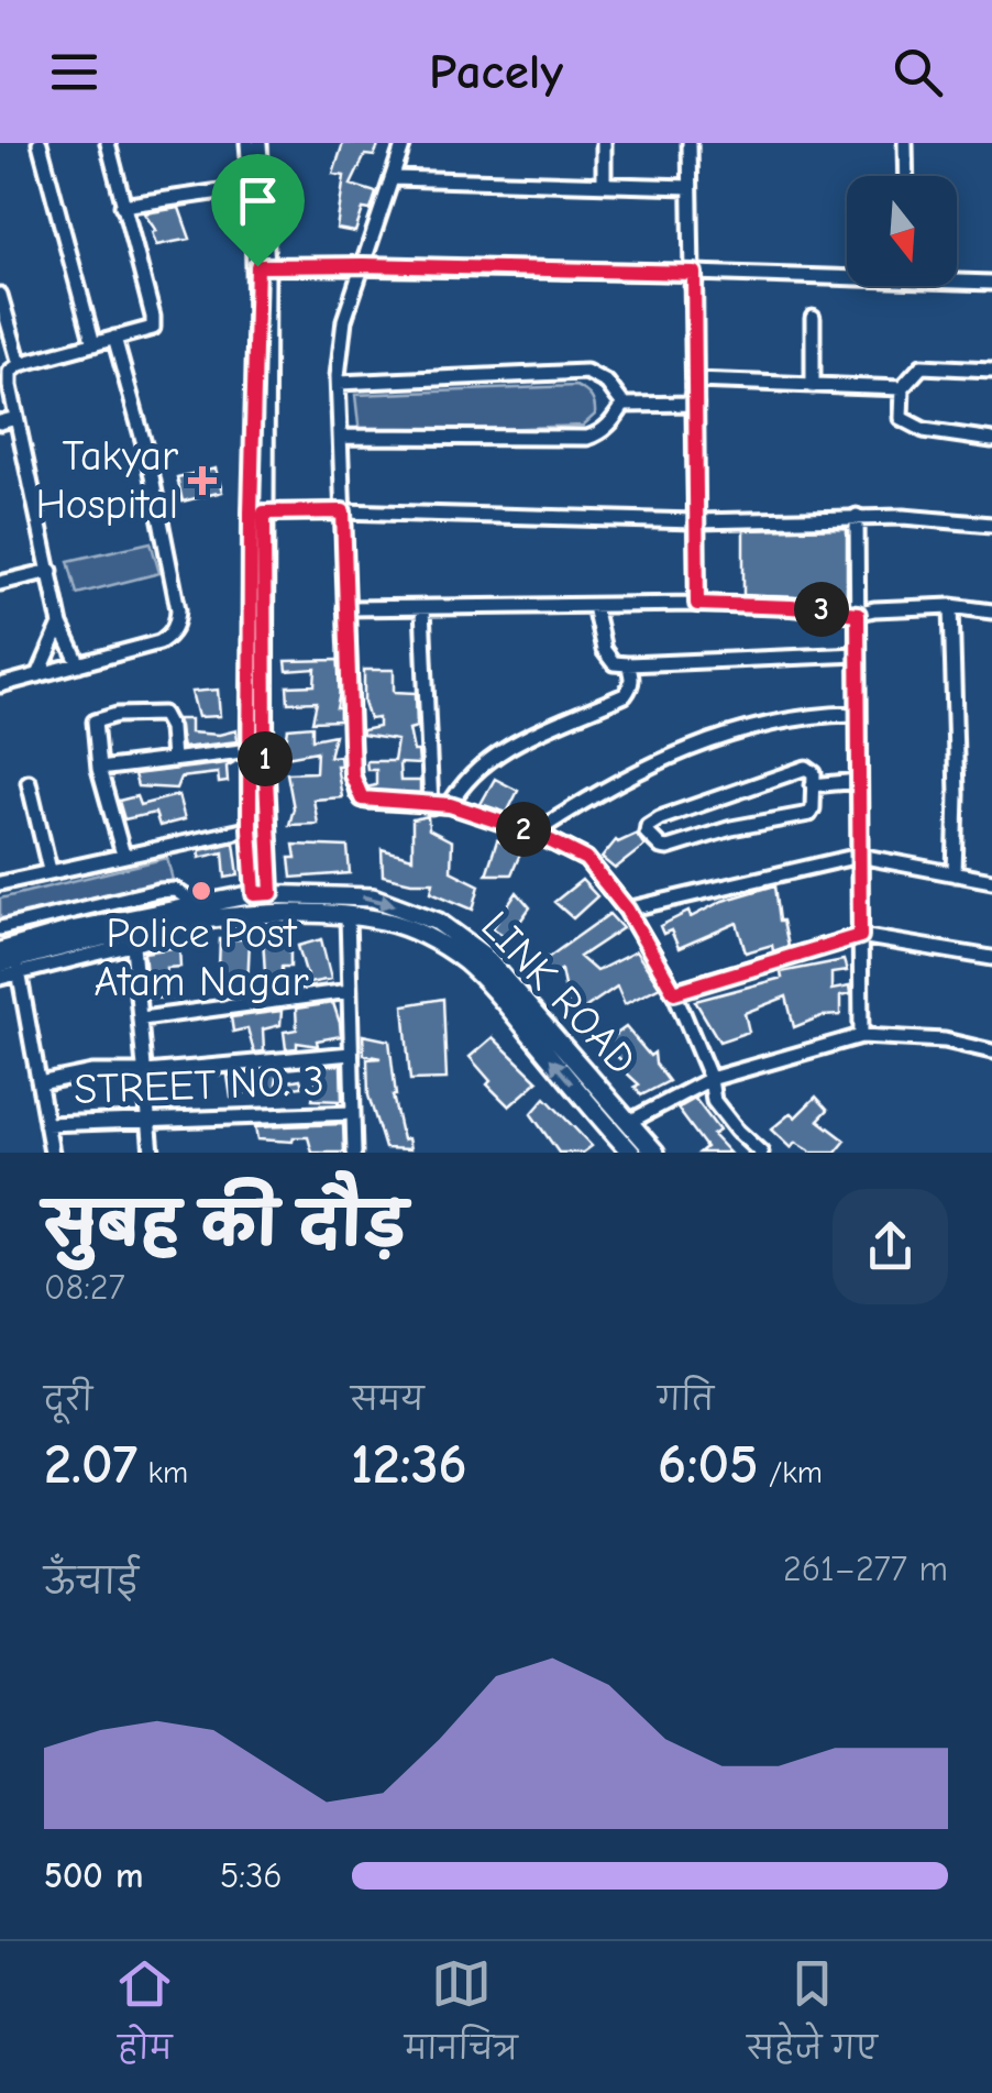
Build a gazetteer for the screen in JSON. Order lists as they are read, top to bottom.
{
  "streets": {
    "main road": ["LINK ROAD"],
    "street": ["STREET NO. 3"]
  },
  "places": {
    "health": ["Takyar Hospital"],
    "other": ["Police Post Atam Nagar"]
  },
  "north": "bottom",
  "page": {
    "header": "Pacely",
    "pins": ["3", "1", "2"],
    "heading": ["सुबह की दौड़", "08:27"],
    "stats": [
      ["दूरी", "2.07 km"],
      ["समय", "12:36"],
      ["गति", "6:05 /km"]
    ],
    "chart": ["ऊँचाई", "261–277 m"],
    "list": [
      {
        "name": "500 m",
        "note": "5:36"
      }
    ],
    "tabs": ["होम", "मानचित्र", "सहेजे गए"]
  }
}
